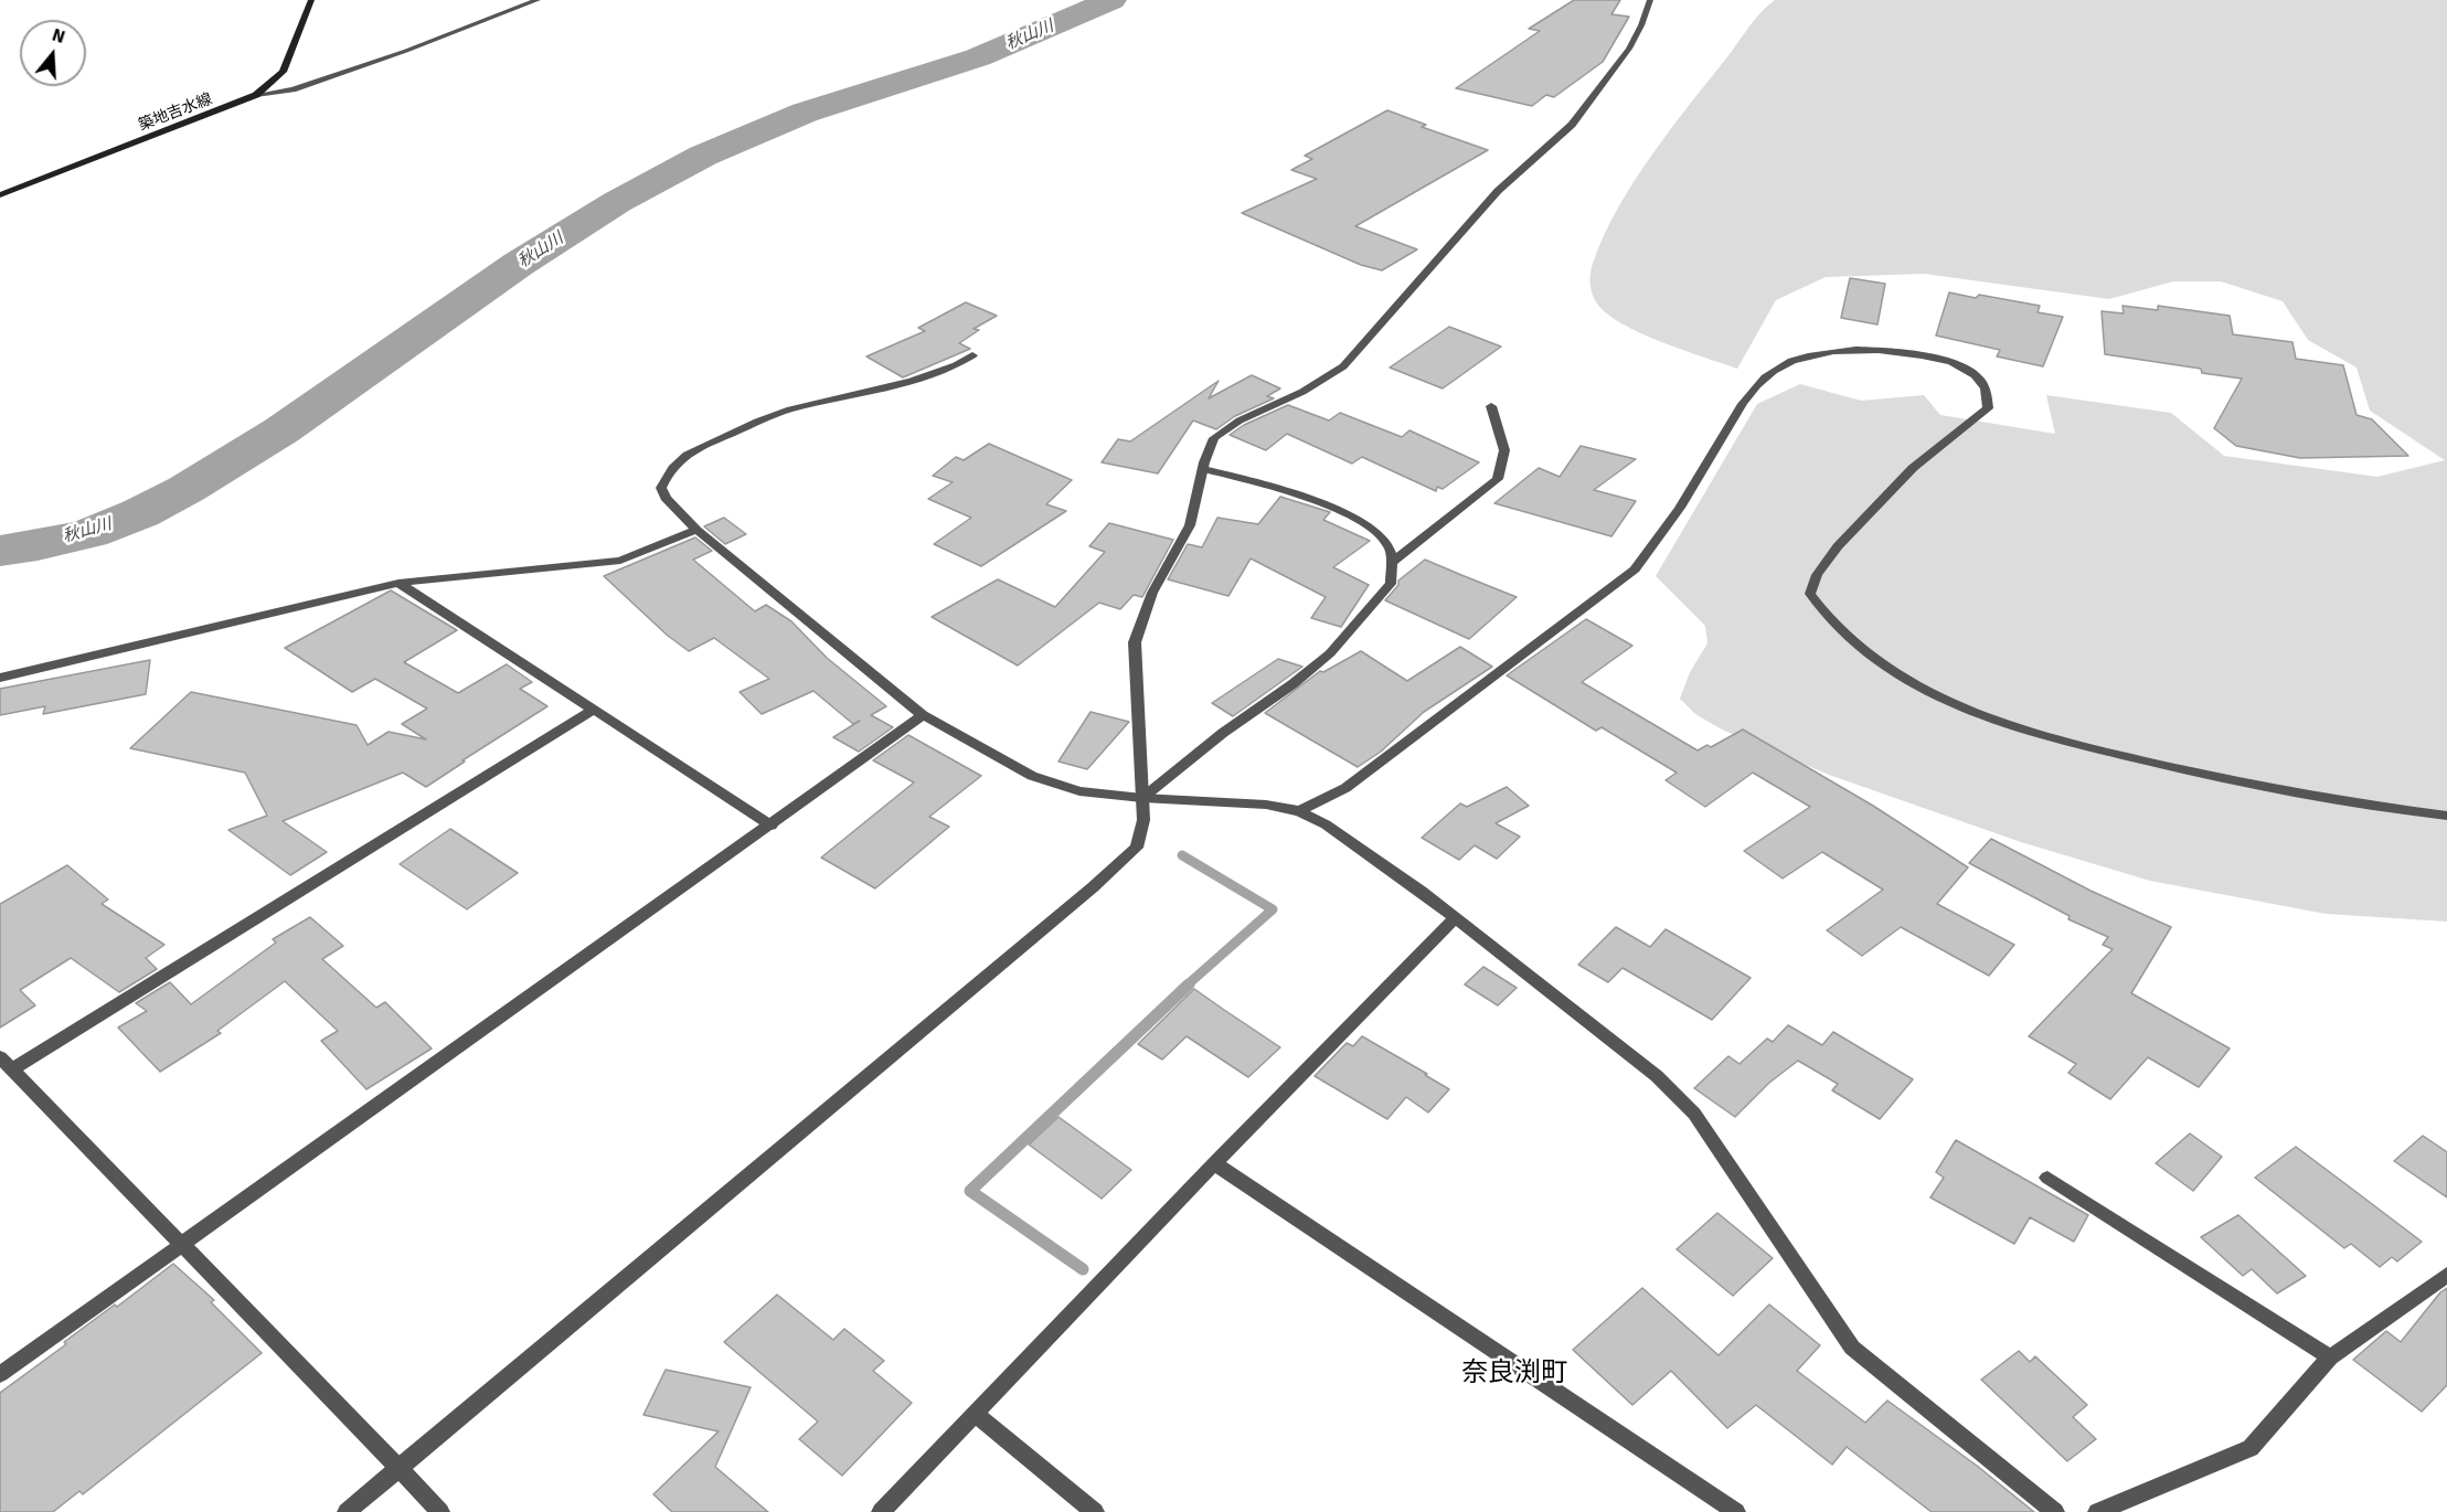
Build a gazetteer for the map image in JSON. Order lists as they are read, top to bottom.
{
  "streets": {
    "main road": ["築地吉水線"]
  },
  "districts": ["奈良渕町"],
  "water": ["秋山川"],
  "north": "top"
}
